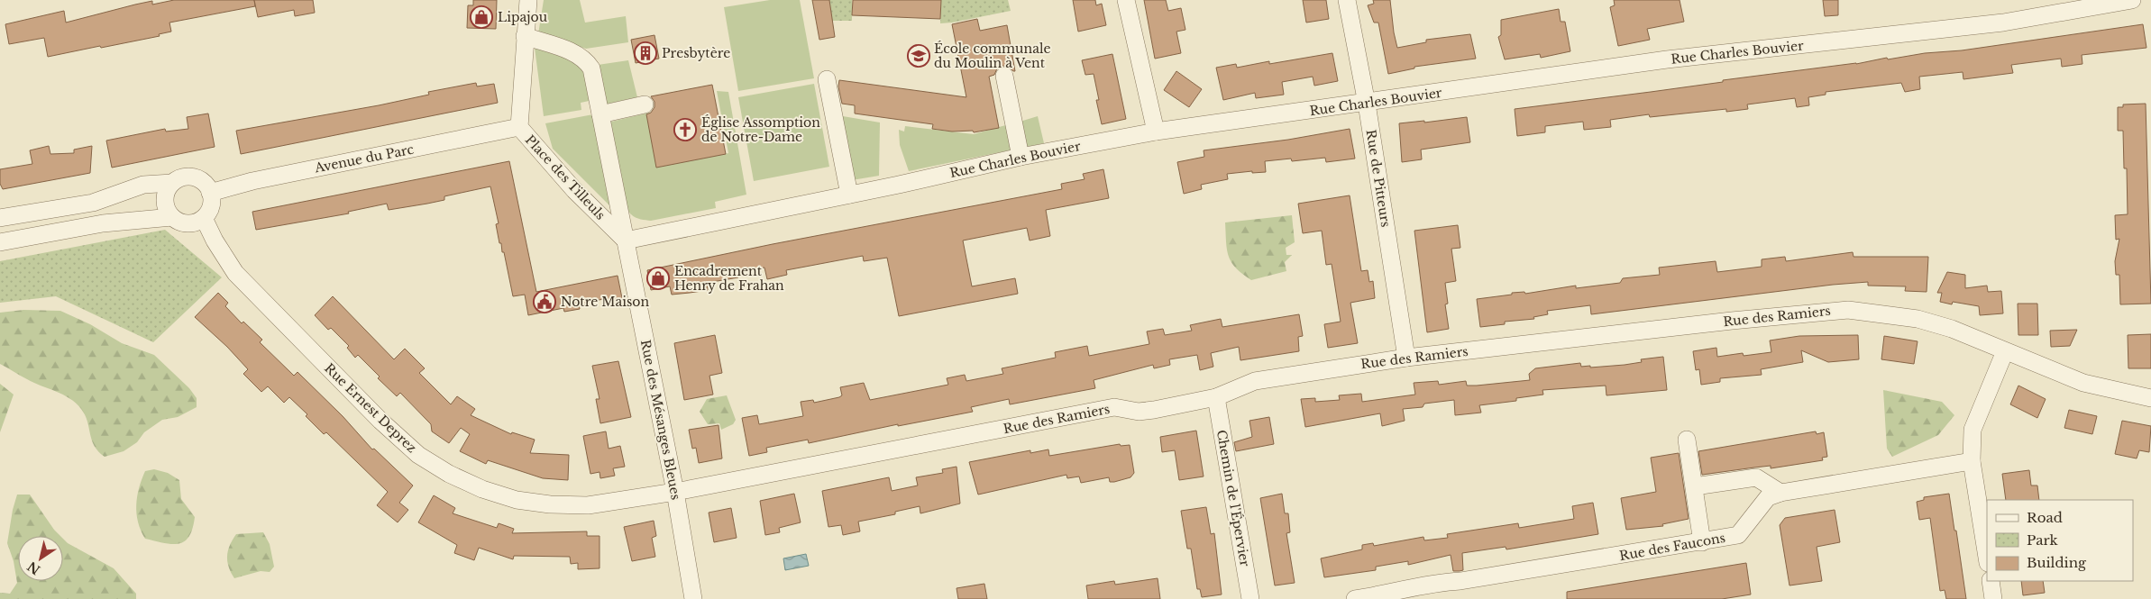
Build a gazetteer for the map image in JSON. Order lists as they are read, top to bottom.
{
  "streets": {
    "street": [
      "Rue Charles Bouvier",
      "Avenue du Parc",
      "Place des Tilleuls",
      "Rue de Pitteurs",
      "Rue des Ramiers",
      "Rue Ernest Deprez",
      "Rue des Mésanges Bleues",
      "Chemin de l'Épervier",
      "Rue des Faucons"
    ]
  },
  "crossings": [
    ["Rue Charles Bouvier", "Place des Tilleuls"],
    ["Rue Charles Bouvier", "Rue de Pitteurs"],
    ["Rue Charles Bouvier", "Rue des Mésanges Bleues"],
    ["Avenue du Parc", "Place des Tilleuls"],
    ["Avenue du Parc", "Rue Ernest Deprez"],
    ["Place des Tilleuls", "Rue des Mésanges Bleues"],
    ["Rue de Pitteurs", "Rue des Ramiers"],
    ["Rue des Ramiers", "Rue Ernest Deprez"],
    ["Rue des Ramiers", "Rue des Mésanges Bleues"],
    ["Rue des Ramiers", "Chemin de l'Épervier"],
    ["Rue Ernest Deprez", "Rue des Mésanges Bleues"]
  ],
  "places": {
    "shop": ["Lipajou", "Encadrement Henry de Frahan"],
    "building": ["Presbytère"],
    "school or university": ["École communale du Moulin à Vent"],
    "church": ["Église Assomption de Notre-Dame"],
    "public building": ["Notre Maison"]
  },
  "legend": ["Road", "Park", "Building"],
  "north": "bottom left"
}
